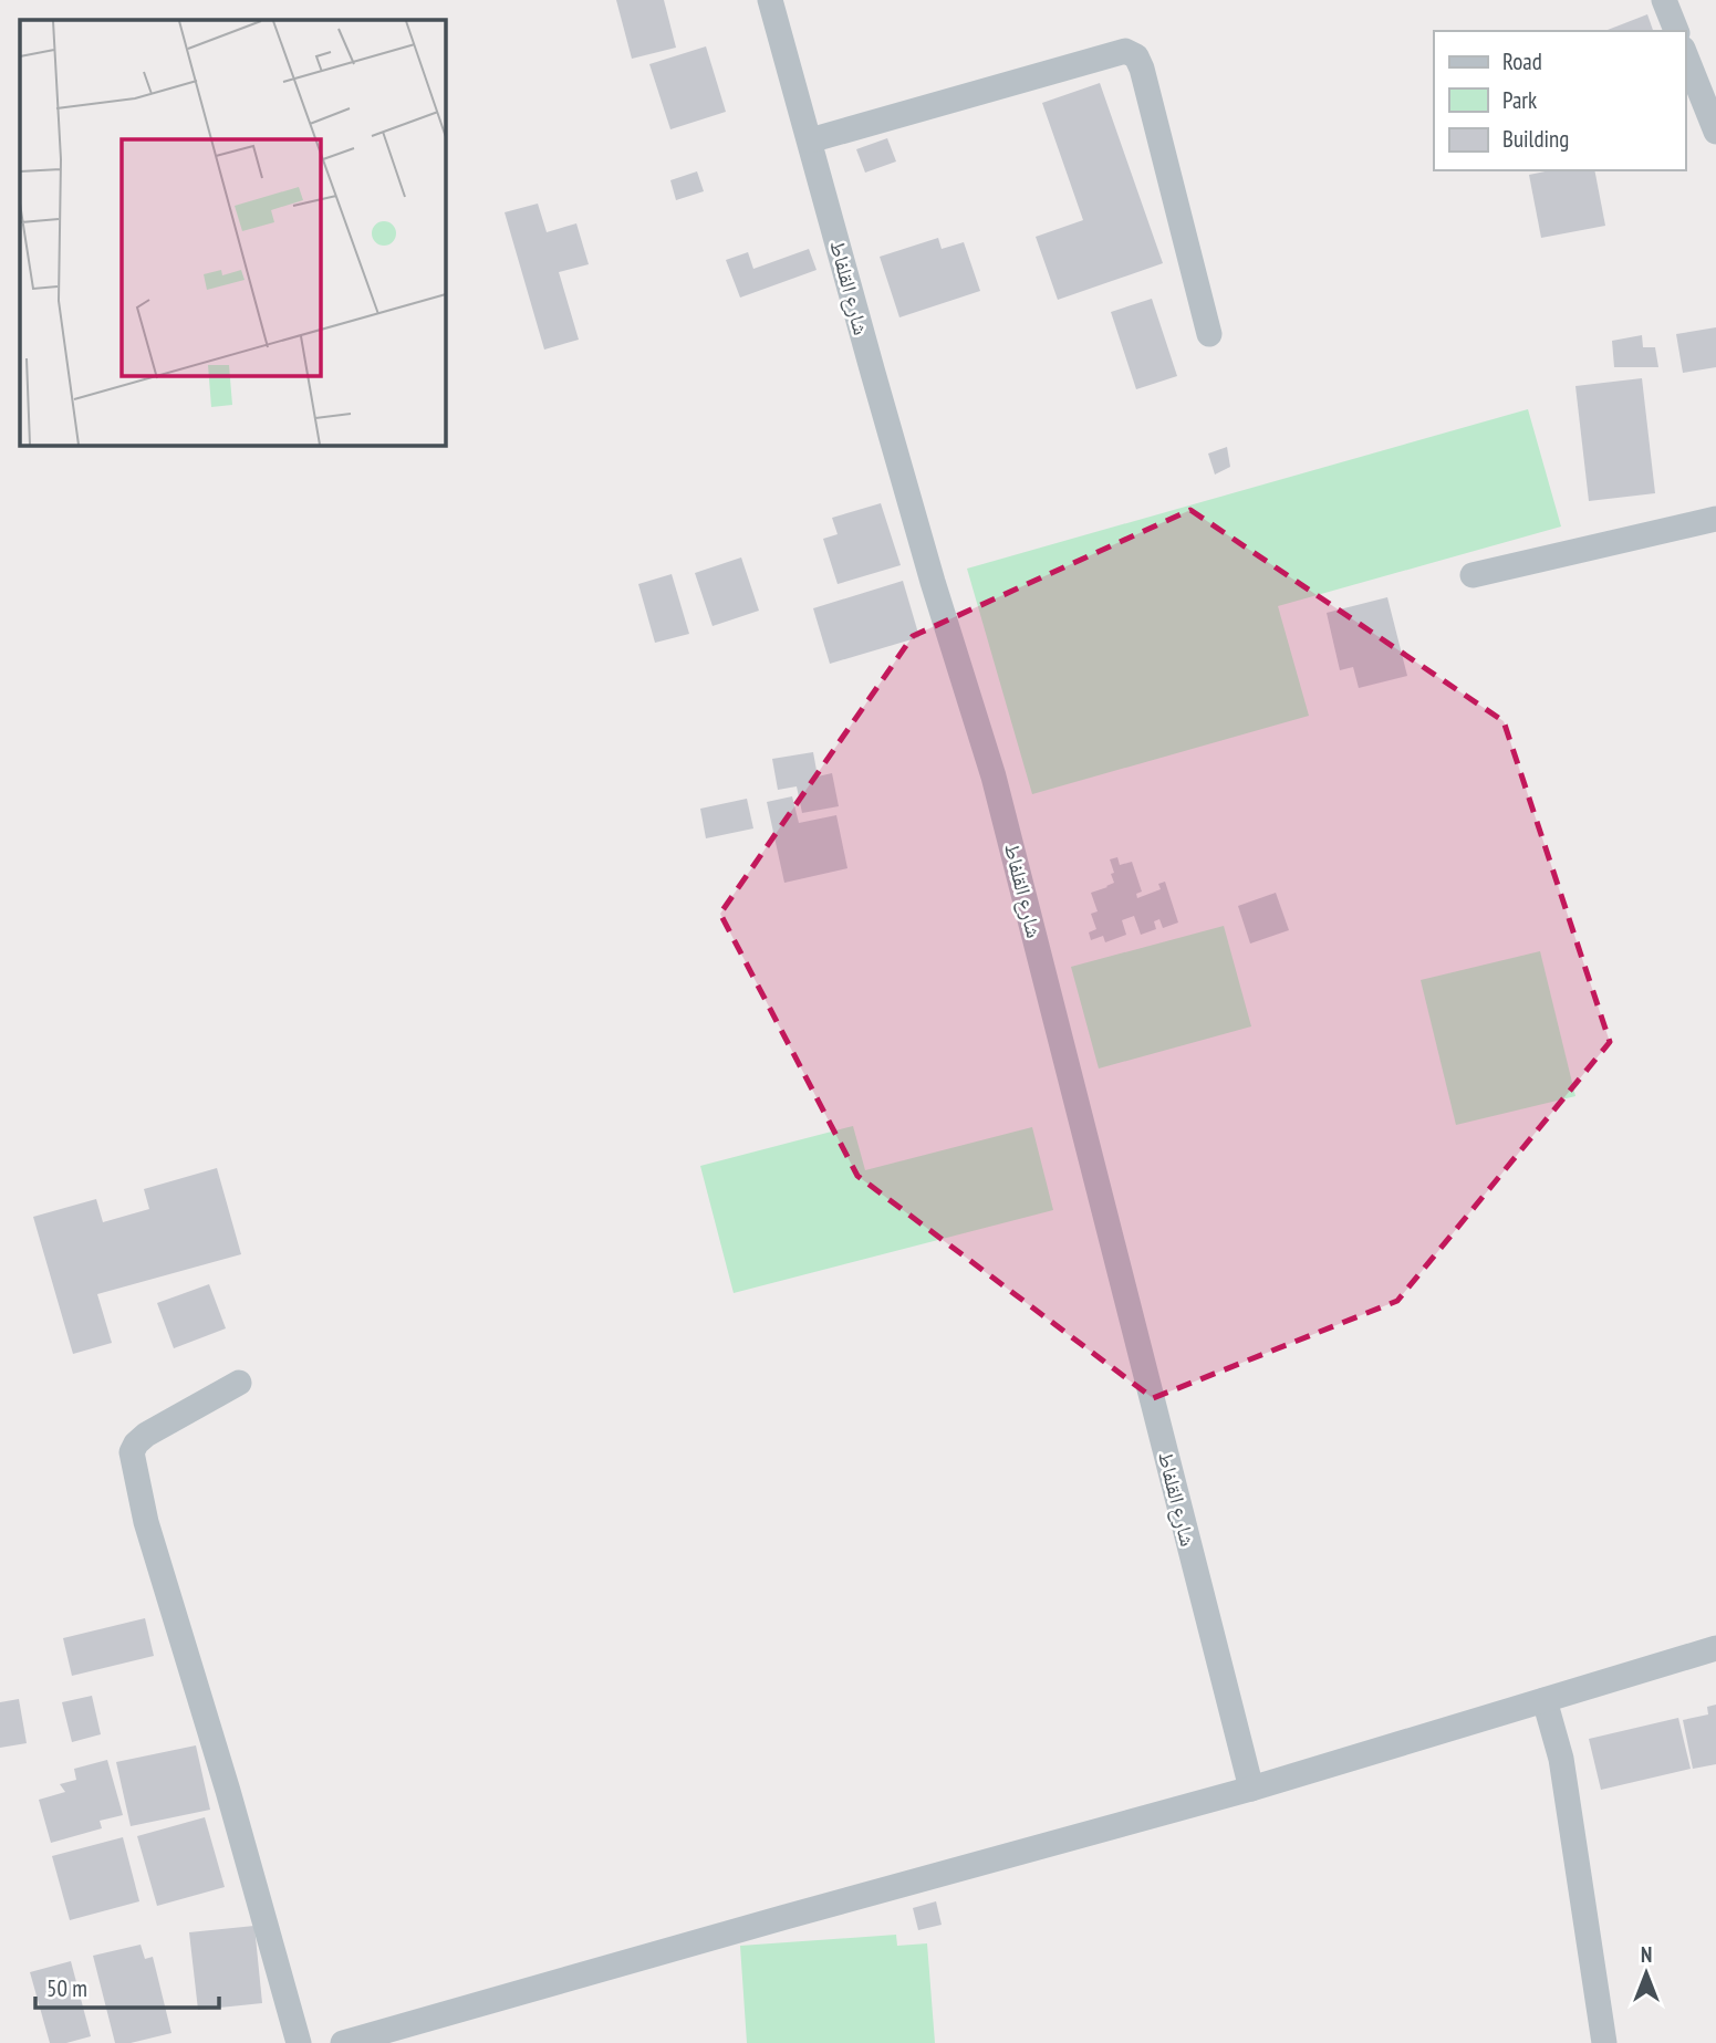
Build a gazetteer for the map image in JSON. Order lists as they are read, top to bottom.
{
  "streets": {
    "street": ["شارع القلفاط"]
  },
  "legend": ["Road", "Park", "Building"],
  "scale_bar": "50 m",
  "north": "top"
}
